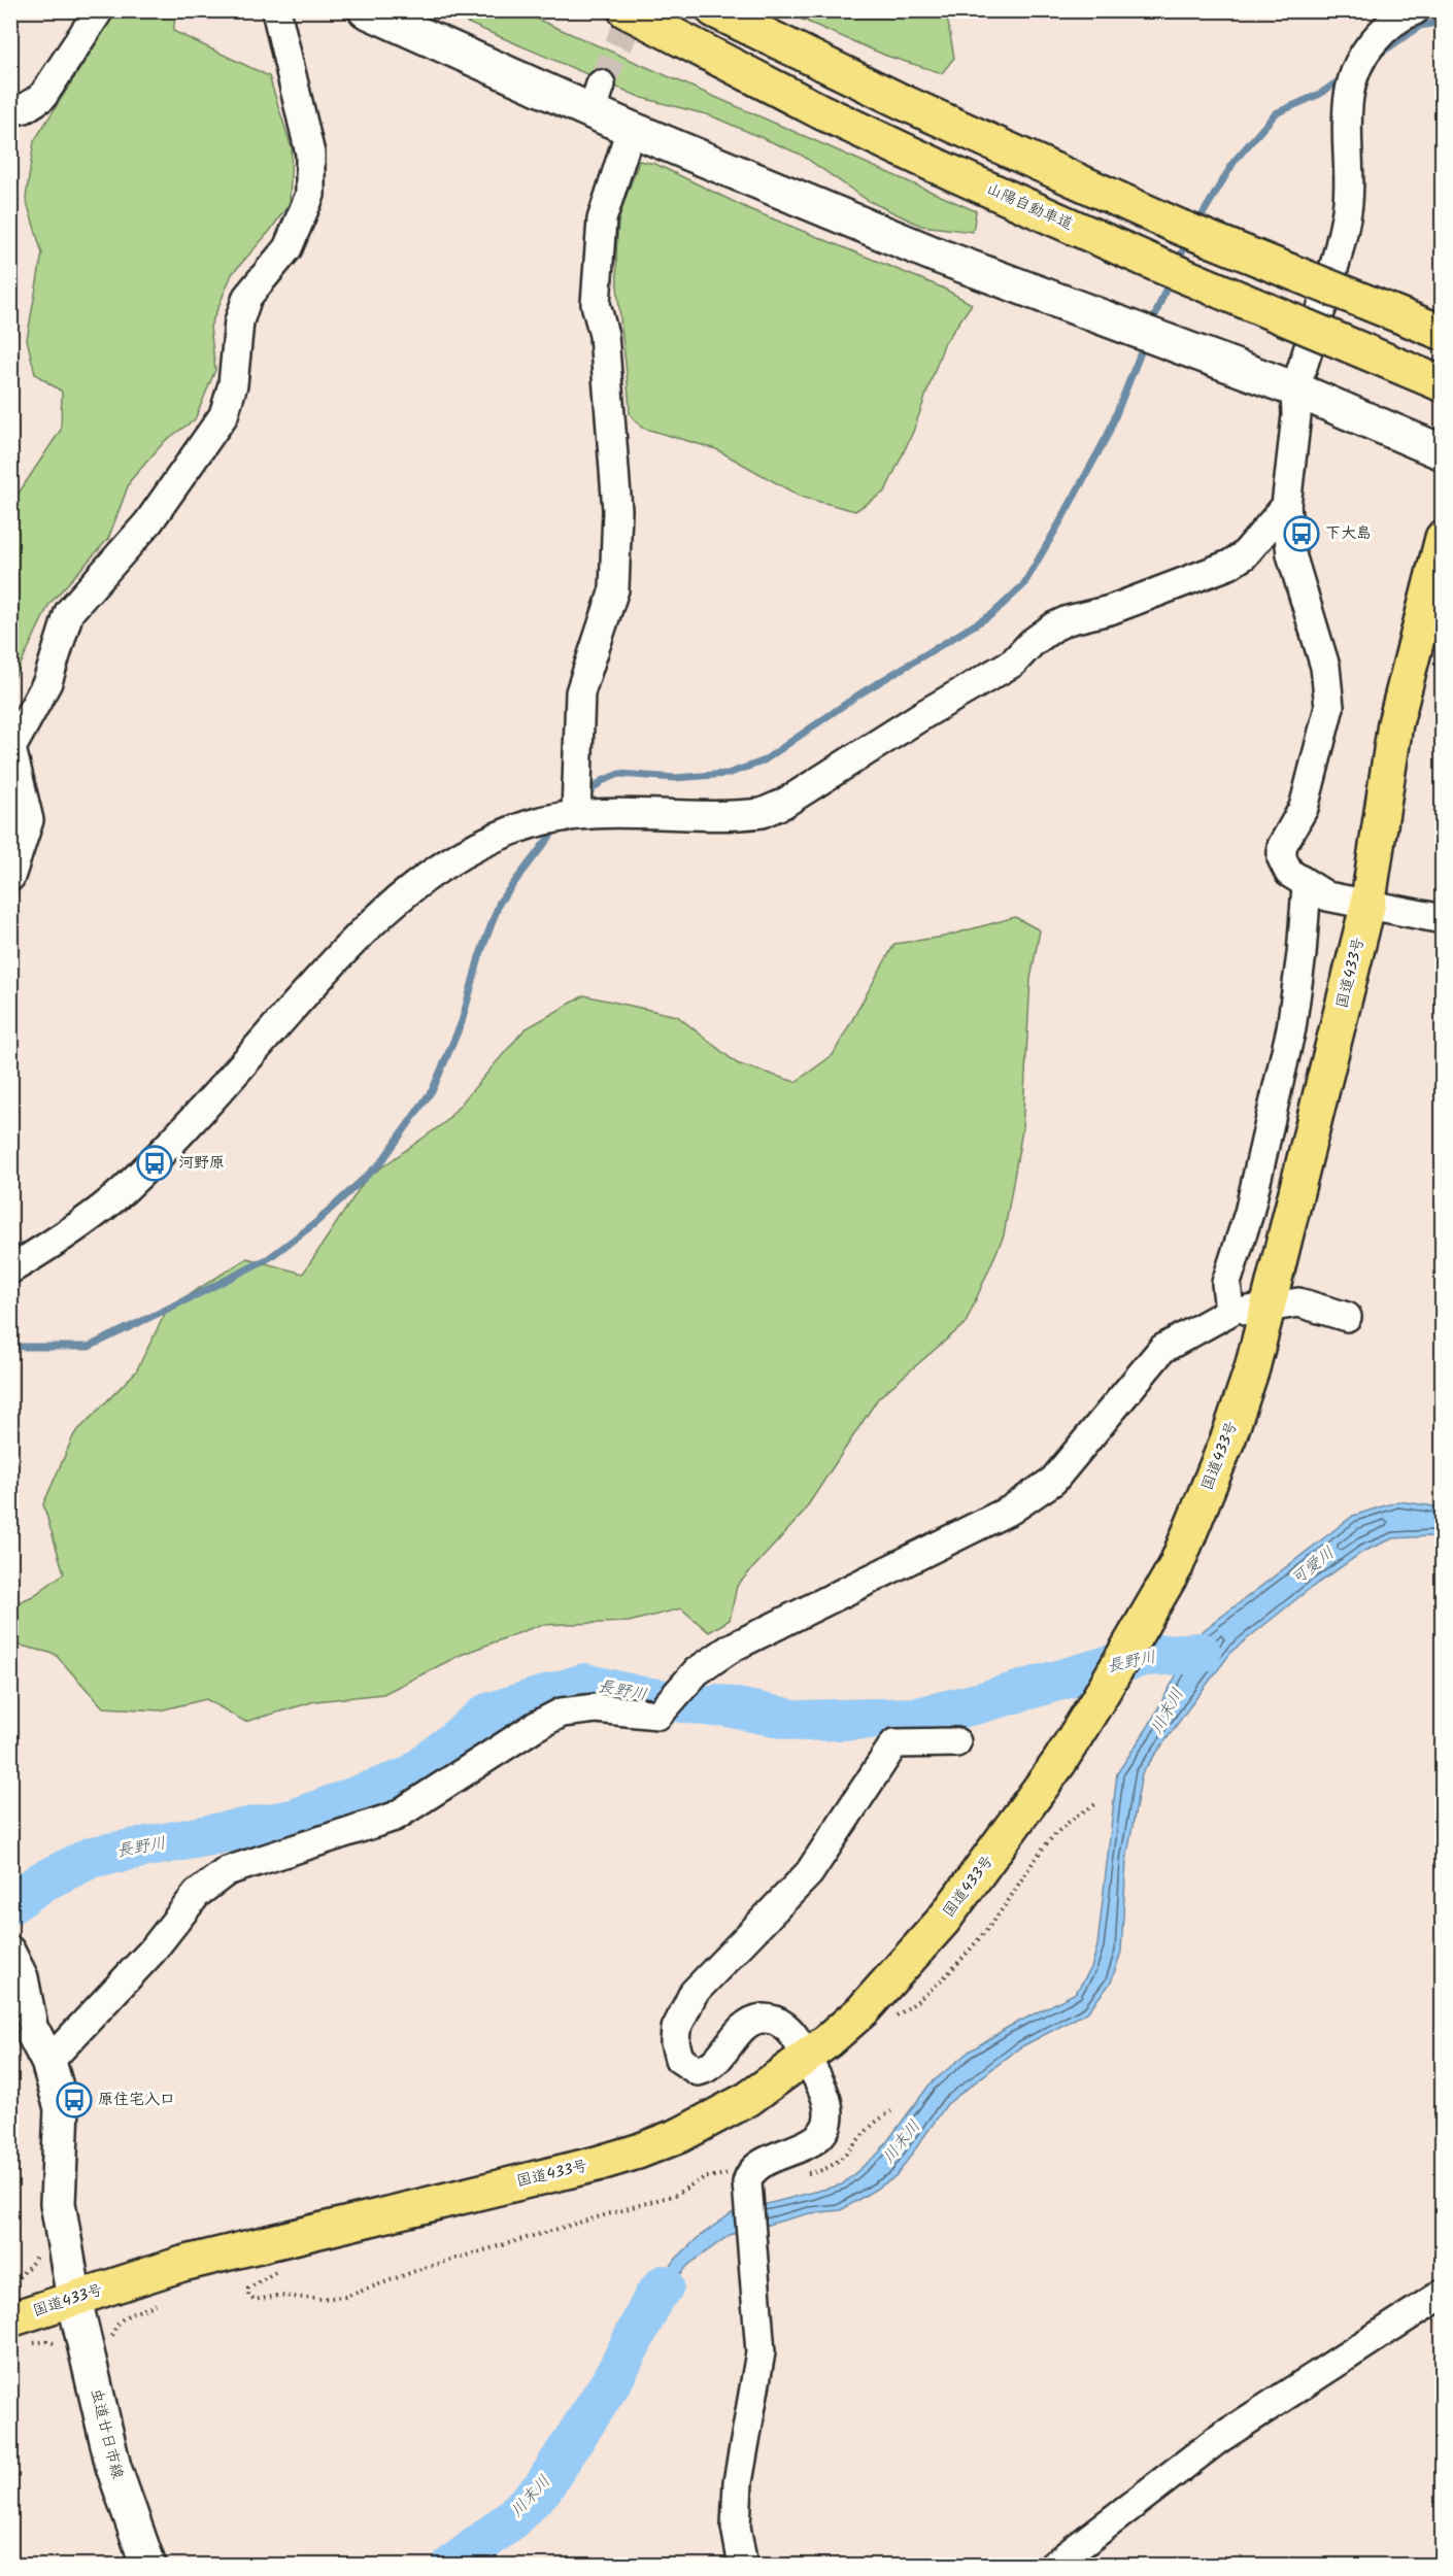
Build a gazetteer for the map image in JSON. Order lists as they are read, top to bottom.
{
  "streets": {
    "highway": ["山陽自動車道", "国道433号"],
    "street": ["虫道廿日市線"]
  },
  "crossings": [
    ["国道433号", "虫道廿日市線"]
  ],
  "water": ["可愛川", "長野川", "川末川"],
  "places": {
    "bus stop": ["下大島", "河野原", "原住宅入口"]
  }
}
